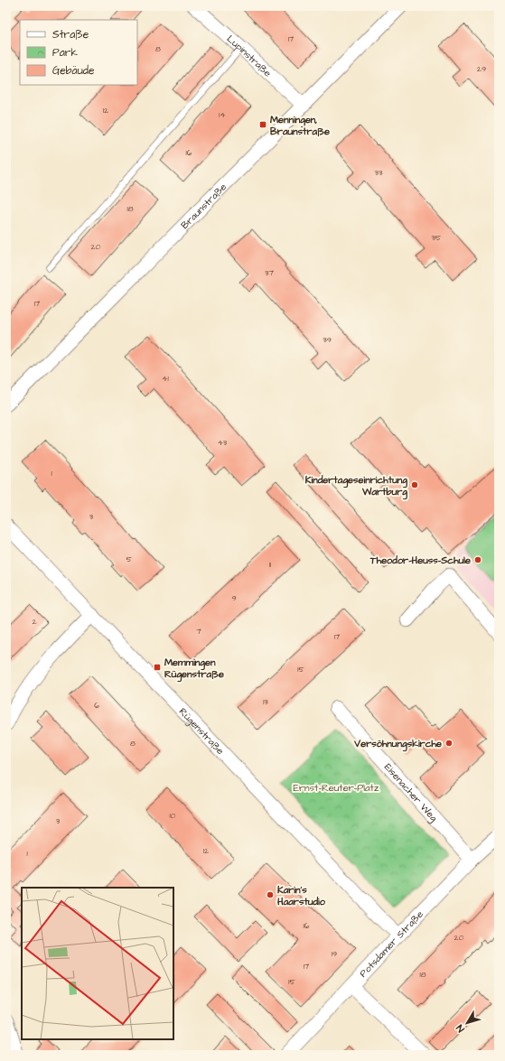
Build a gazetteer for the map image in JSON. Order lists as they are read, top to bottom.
{
  "streets": {
    "street": [
      "Lupinstraße",
      "Braunstraße",
      "Rügenstraße",
      "Eisenacher Weg",
      "Potsdamer Straße"
    ]
  },
  "crossings": [
    ["Lupinstraße", "Braunstraße"],
    ["Rügenstraße", "Potsdamer Straße"],
    ["Eisenacher Weg", "Potsdamer Straße"]
  ],
  "parks": ["Ernst-Reuter-Platz"],
  "places": {
    "transit": ["Menningen, Braunstraße", "Memmingen Rügenstraße"],
    "other": [
      "Kindertageseinrichtung Wartburg",
      "Theodor-Heuss-Schule",
      "Versöhnungskirche",
      "Karin's Haarstudio"
    ]
  },
  "house_numbers": [
    "17",
    "8",
    "29",
    "12",
    "14",
    "16",
    "33",
    "18",
    "35",
    "20",
    "37",
    "17",
    "39",
    "41",
    "43",
    "1",
    "3",
    "5",
    "11",
    "9",
    "2",
    "7",
    "17",
    "15",
    "13",
    "6",
    "8",
    "10",
    "3",
    "12",
    "1",
    "16",
    "20",
    "19",
    "17",
    "18",
    "15"
  ],
  "legend": ["Straße", "Park", "Gebäude"],
  "north": "bottom left"
}
